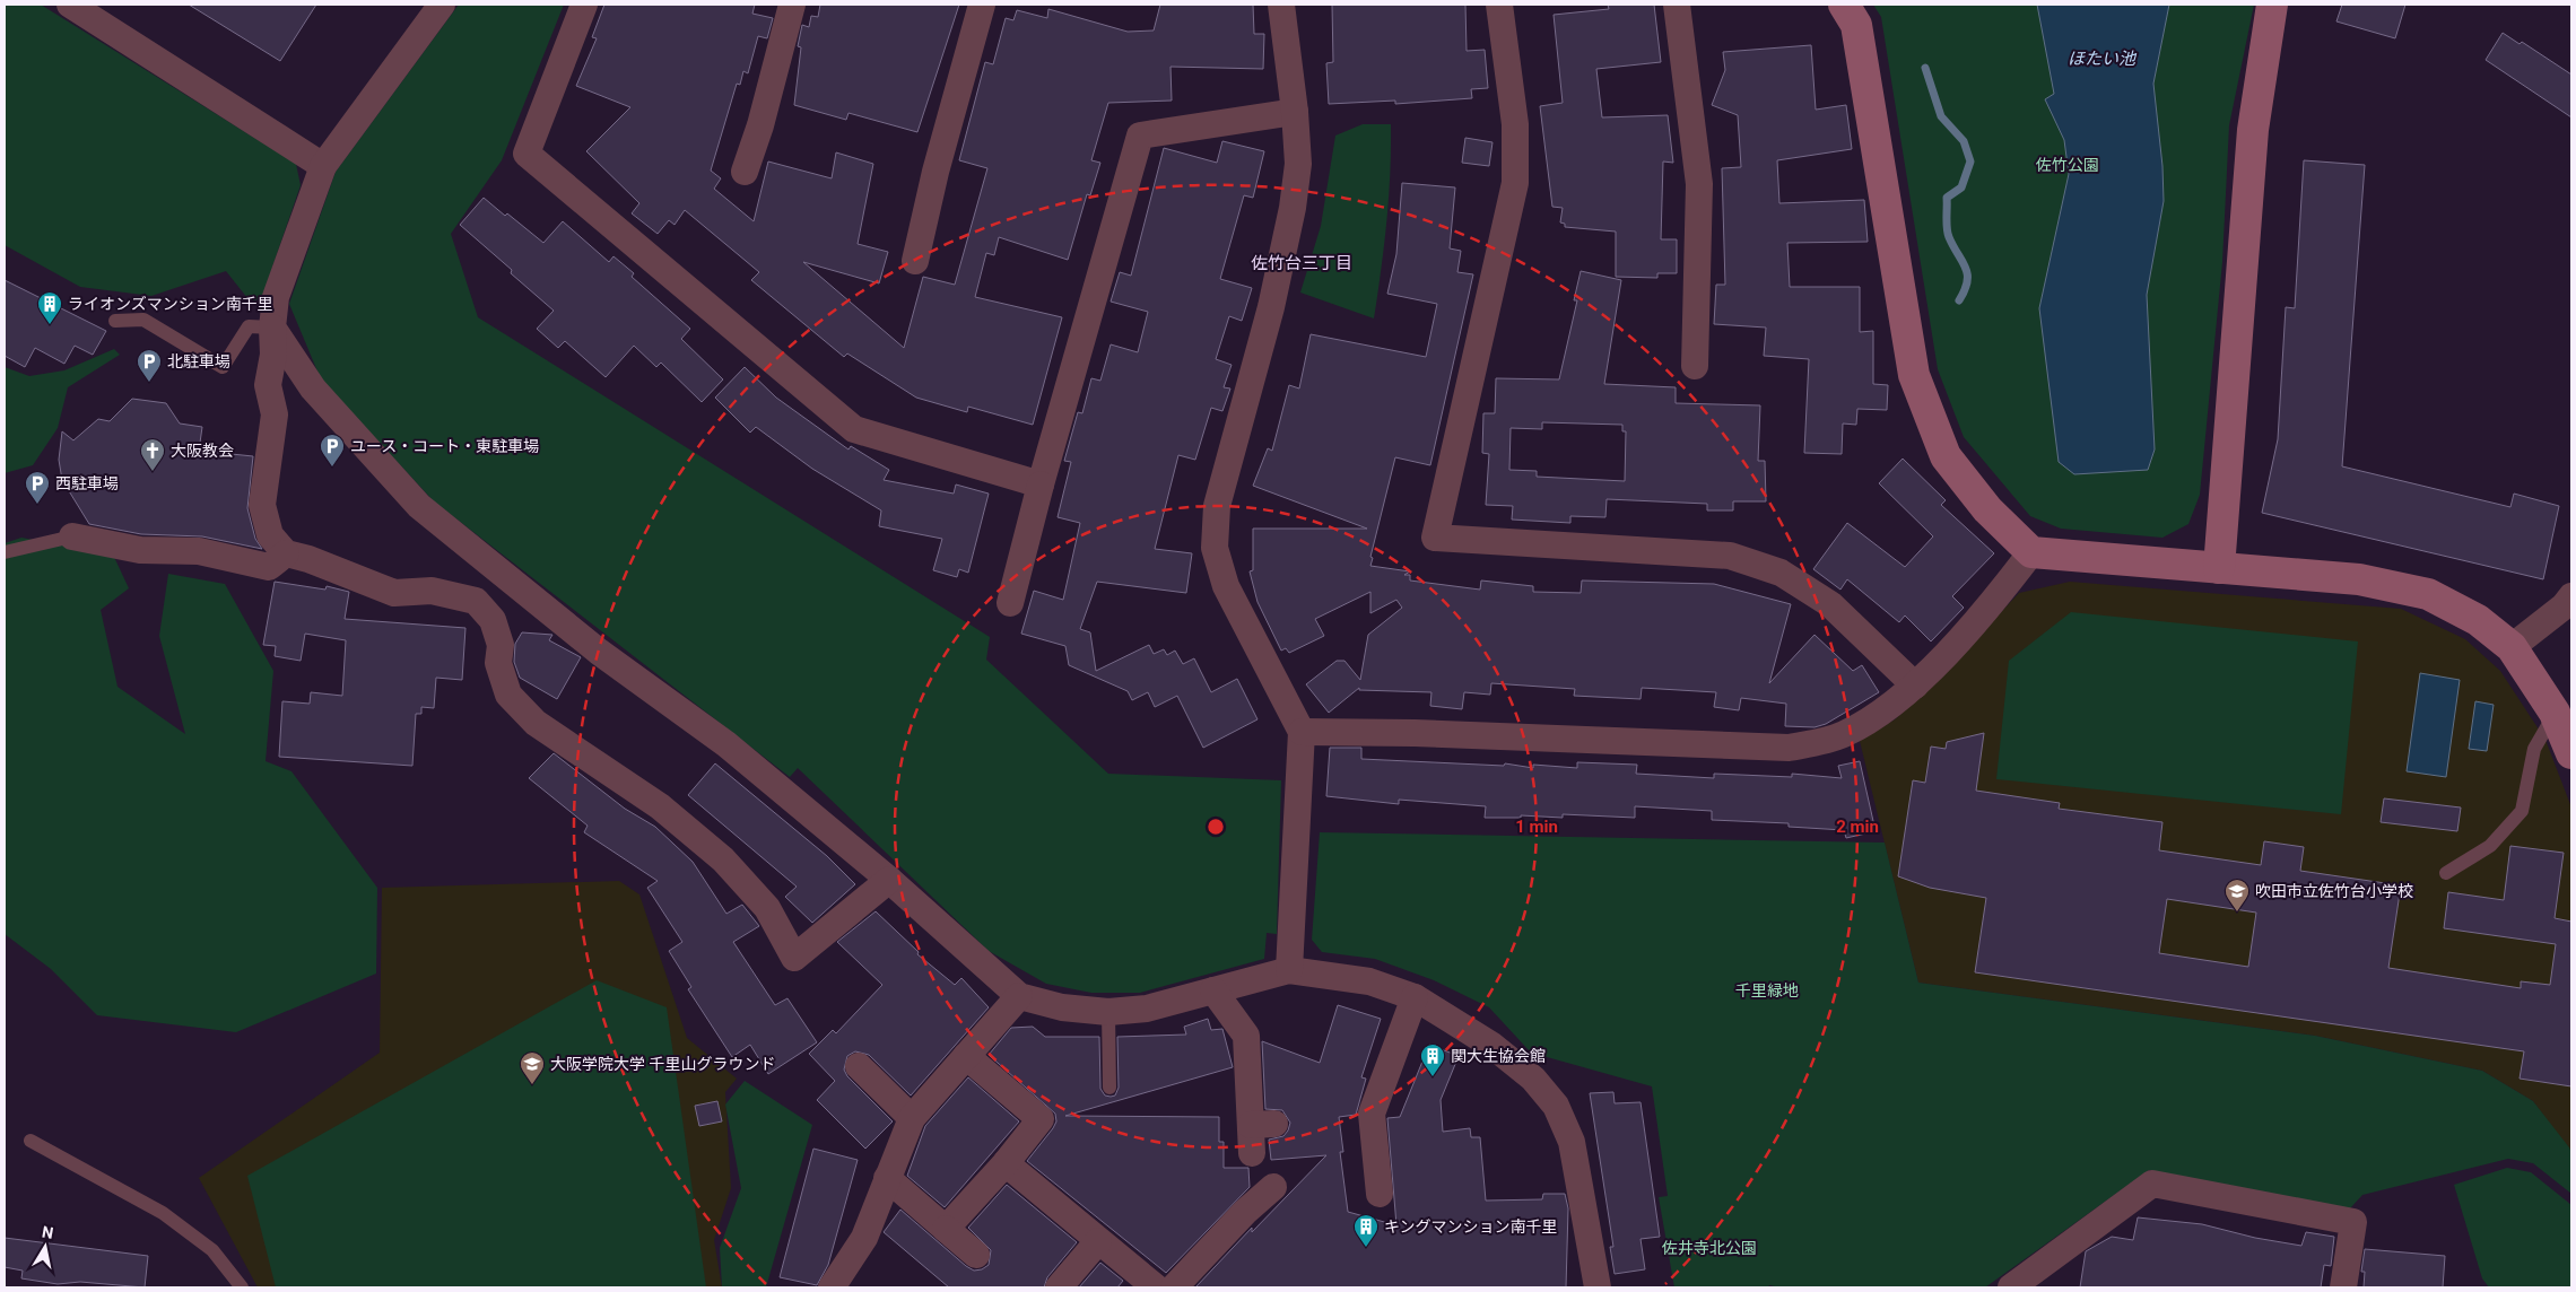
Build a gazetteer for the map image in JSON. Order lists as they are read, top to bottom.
{
  "districts": ["佐竹台三丁目"],
  "water": ["ほたい池"],
  "parks": ["佐竹公園", "千里緑地", "佐井寺北公園"],
  "places": {
    "building": ["ライオンズマンション南千里", "関大生協会館", "キングマンション南千里"],
    "parking": ["北駐車場", "ユース・コート・東駐車場", "西駐車場"],
    "church": ["大阪教会"],
    "school or university": ["吹田市立佐竹台小学校", "大阪学院大学 千里山グラウンド"]
  },
  "north": "top",
  "rings": ["1 min", "2 min"]
}
